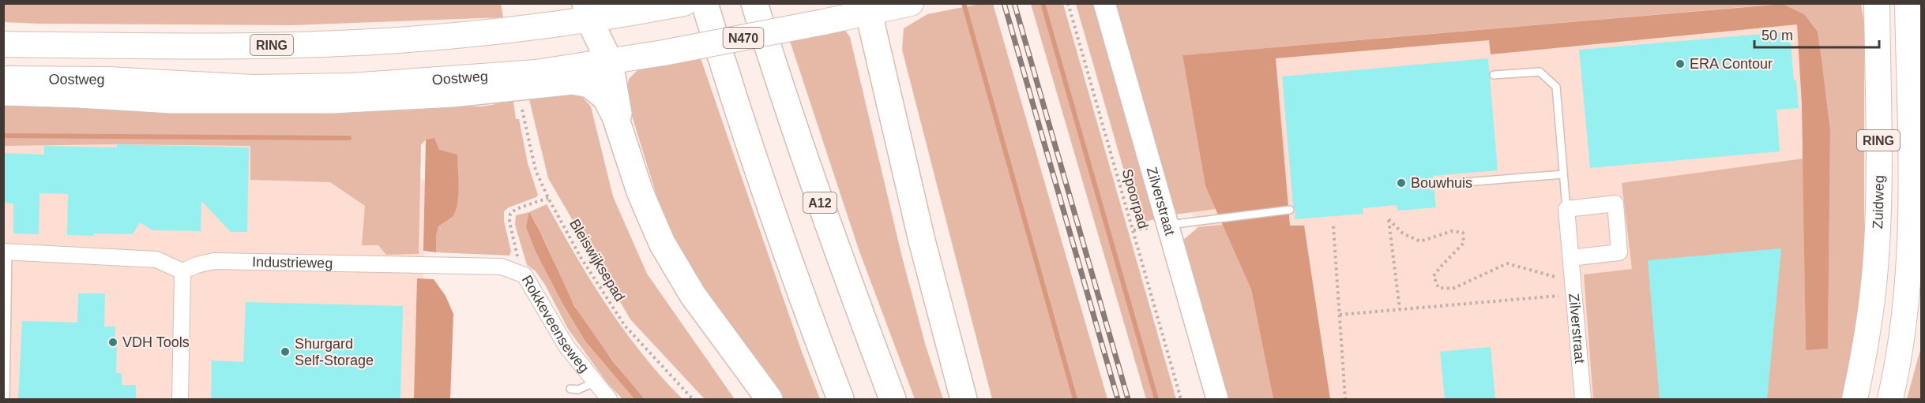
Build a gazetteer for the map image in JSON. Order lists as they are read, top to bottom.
{
  "streets": {
    "highway": ["A12"],
    "main road": [
      "N470",
      "RING",
      "Oostweg",
      "Zuidweg"
    ],
    "street": ["Zilverstraat", "Industrieweg", "Rokkeveenseweg"],
    "path": ["Spoorpad", "Bleiswijksepad"]
  },
  "crossings": [
    ["Industrieweg", "Rokkeveenseweg"]
  ],
  "places": [
    "ERA Contour",
    "Bouwhuis",
    "VDH Tools",
    "Shurgard Self-Storage"
  ],
  "scale_bar": "50 m"
}
